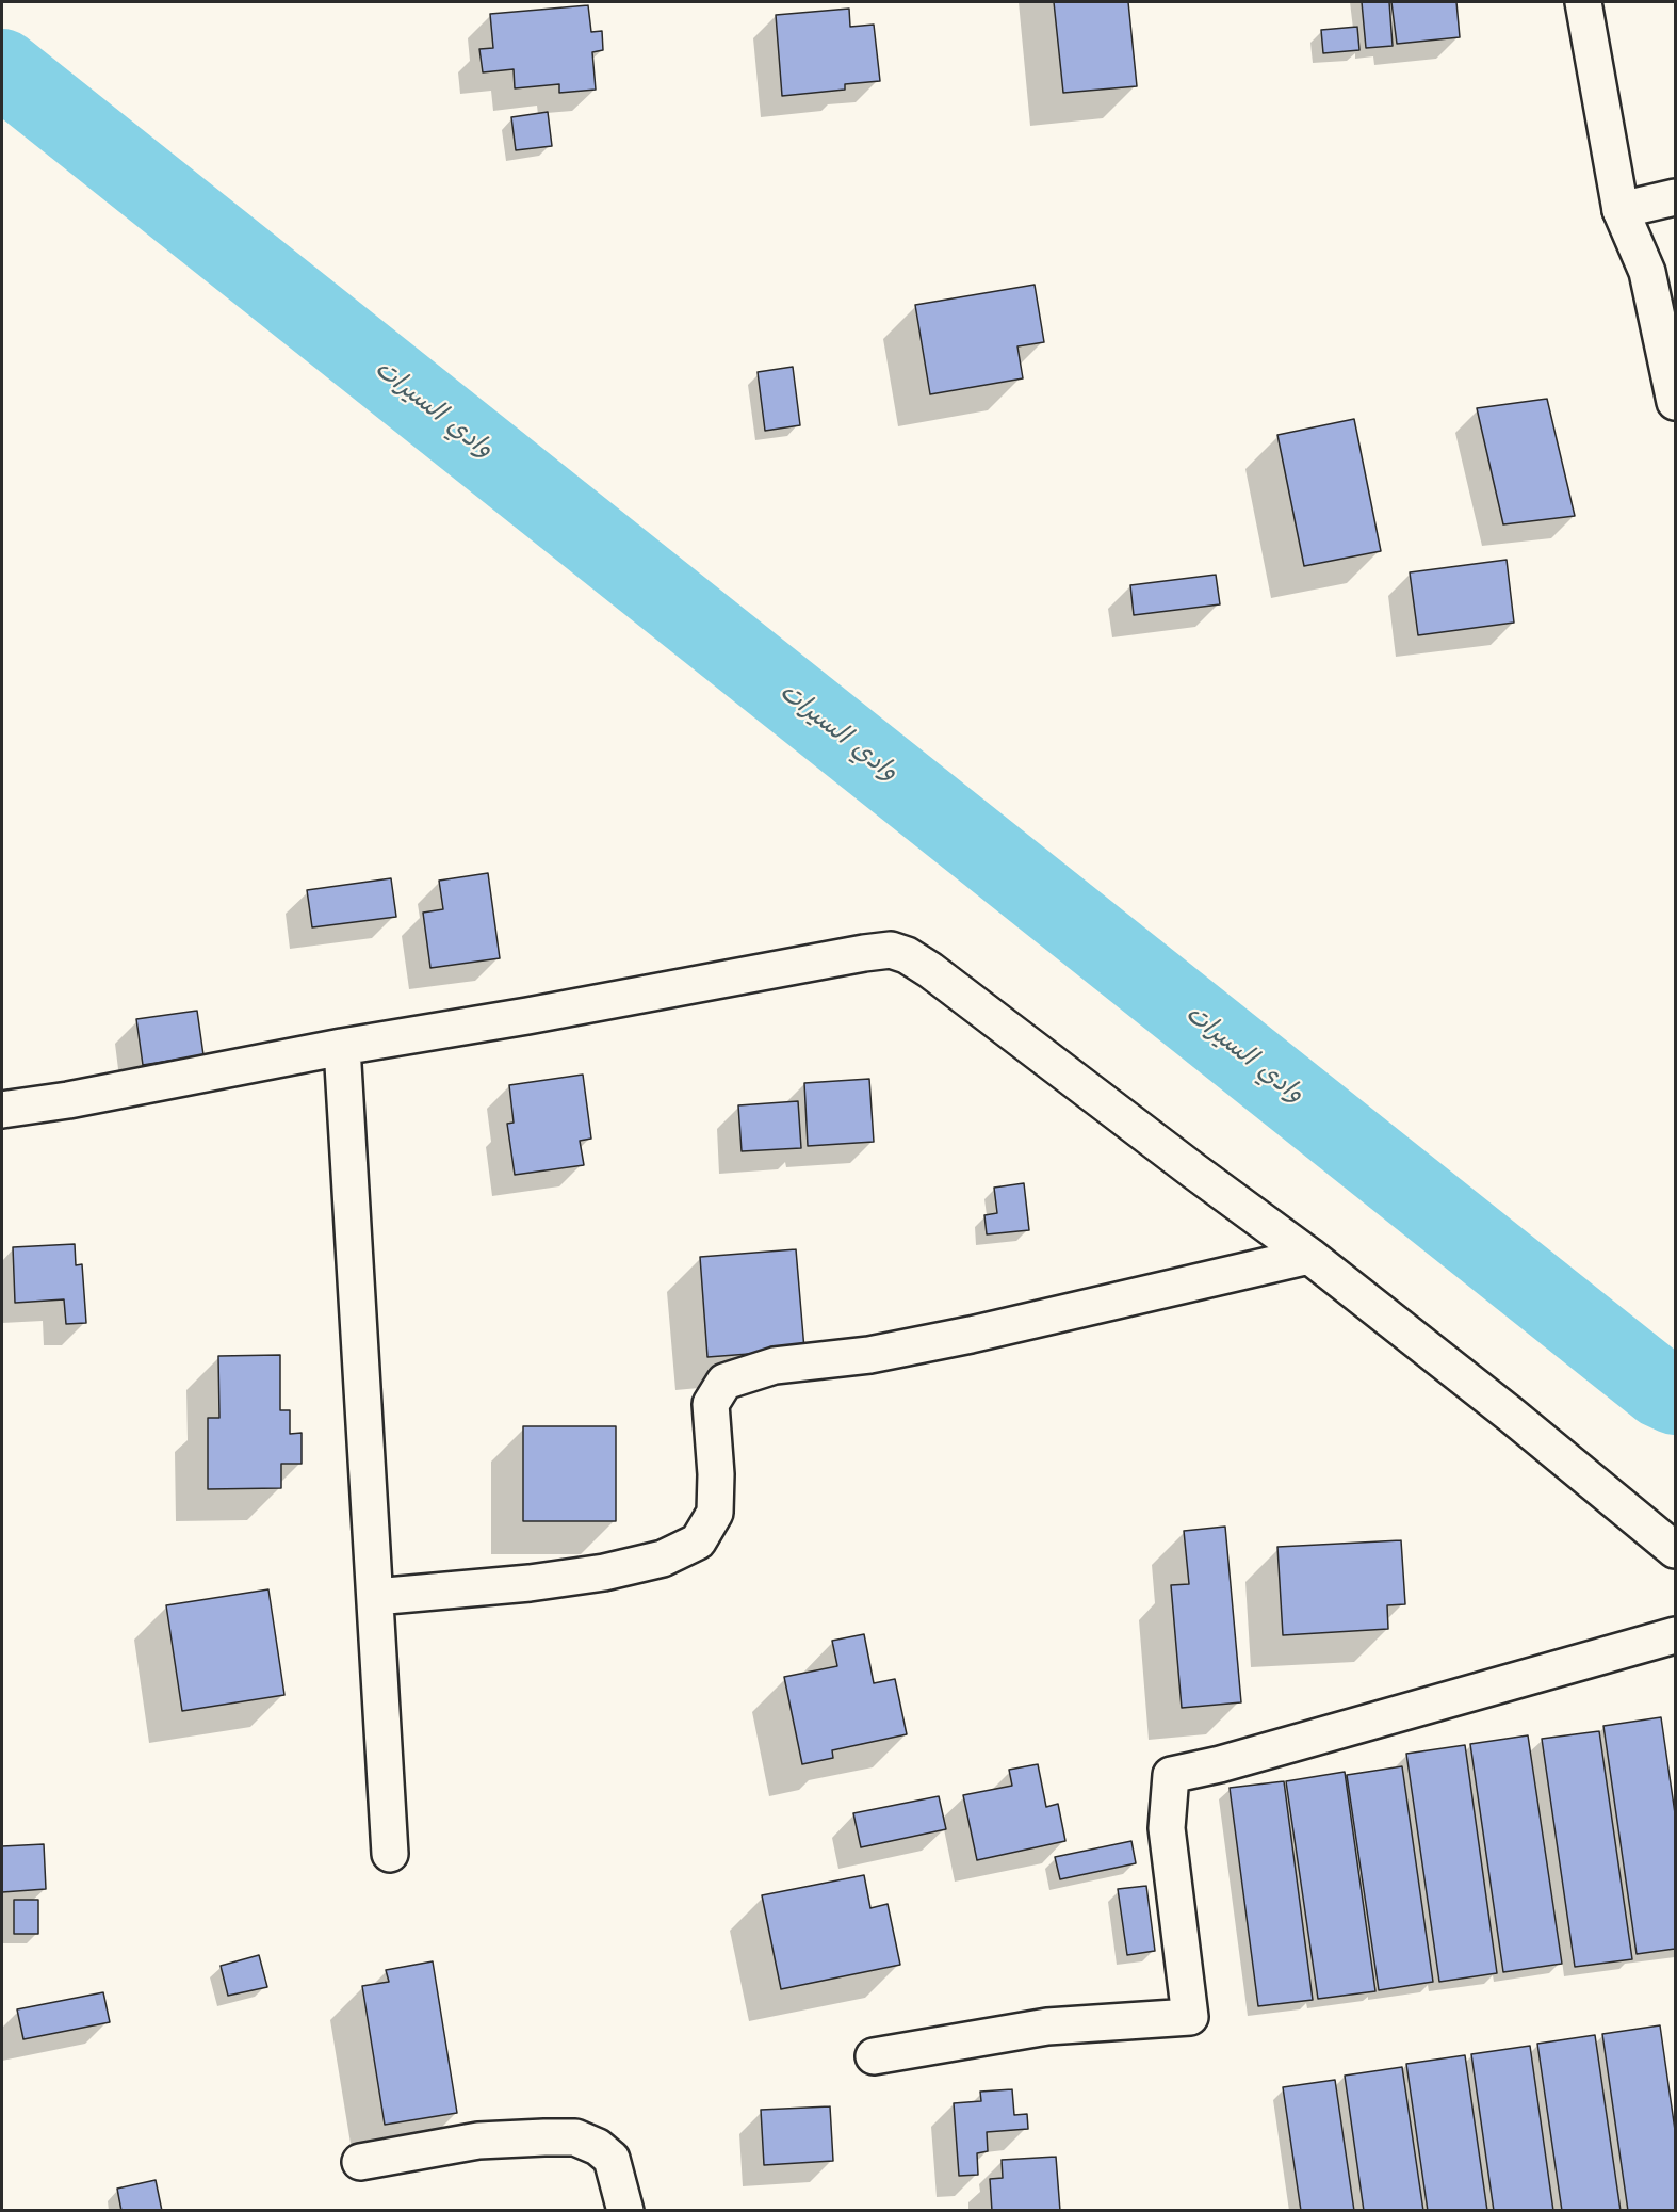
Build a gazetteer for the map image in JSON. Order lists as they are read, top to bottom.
{
  "water": ["وادي السيرات"]
}
